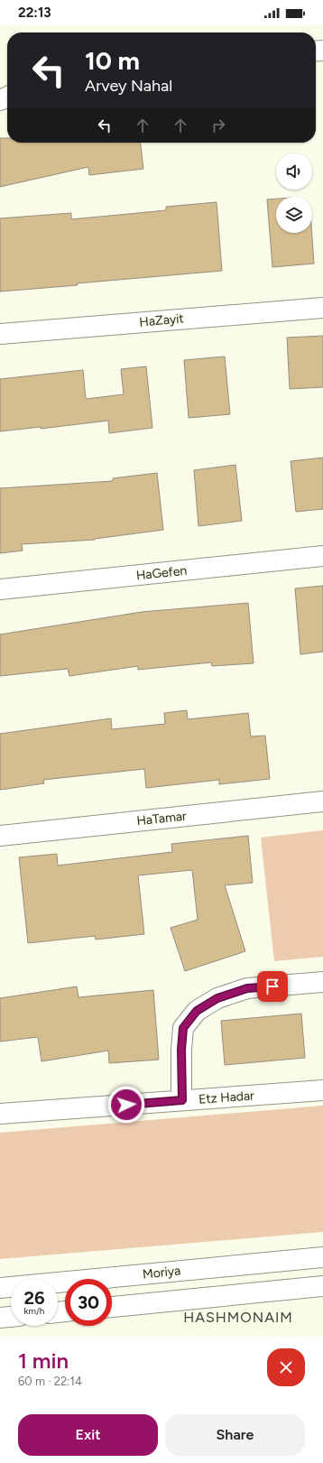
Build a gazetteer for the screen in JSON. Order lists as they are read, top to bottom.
{
  "streets": {
    "street": [
      "HaZayit",
      "HaGefen",
      "HaTamar",
      "Etz Hadar",
      "Moriya"
    ]
  },
  "districts": ["HASHMONAIM"],
  "page": {
    "status": "22:13",
    "turn": ["10 m", "Arvey Nahal"],
    "speed": "26 km/h",
    "limit": "30",
    "heading": ["1 min", "60 m · 22:14"],
    "buttons": ["Exit", "Share"]
  }
}
